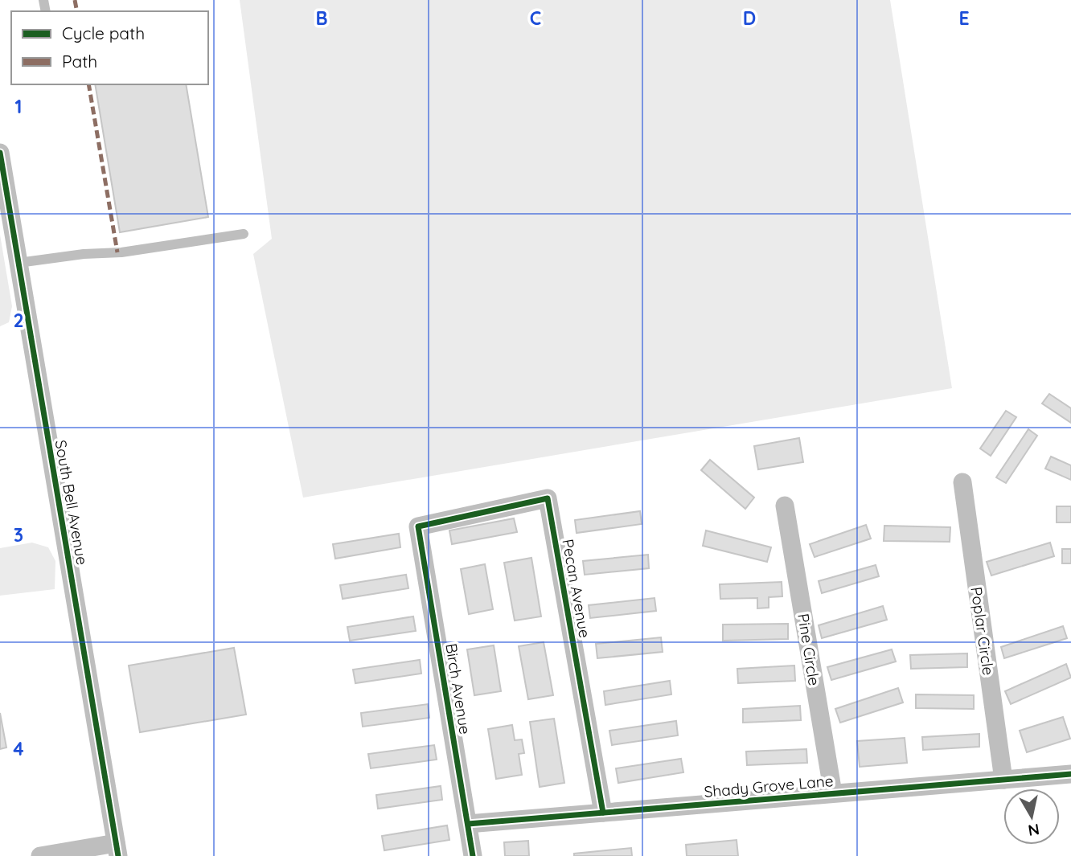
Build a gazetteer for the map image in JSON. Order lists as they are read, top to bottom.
{
  "streets": {
    "street": [
      "South Bell Avenue",
      "Pecan Avenue",
      "Poplar Circle",
      "Pine Circle",
      "Birch Avenue",
      "Shady Grove Lane"
    ]
  },
  "crossings": [
    ["Pecan Avenue", "Birch Avenue"],
    ["Pecan Avenue", "Shady Grove Lane"],
    ["Poplar Circle", "Shady Grove Lane"],
    ["Pine Circle", "Shady Grove Lane"],
    ["Birch Avenue", "Shady Grove Lane"]
  ],
  "legend": ["Cycle path", "Path"],
  "north": "bottom",
  "grid": {
    "columns": [
      "B",
      "C",
      "D",
      "E"
    ],
    "rows": [
      "1",
      "2",
      "3",
      "4"
    ]
  }
}
